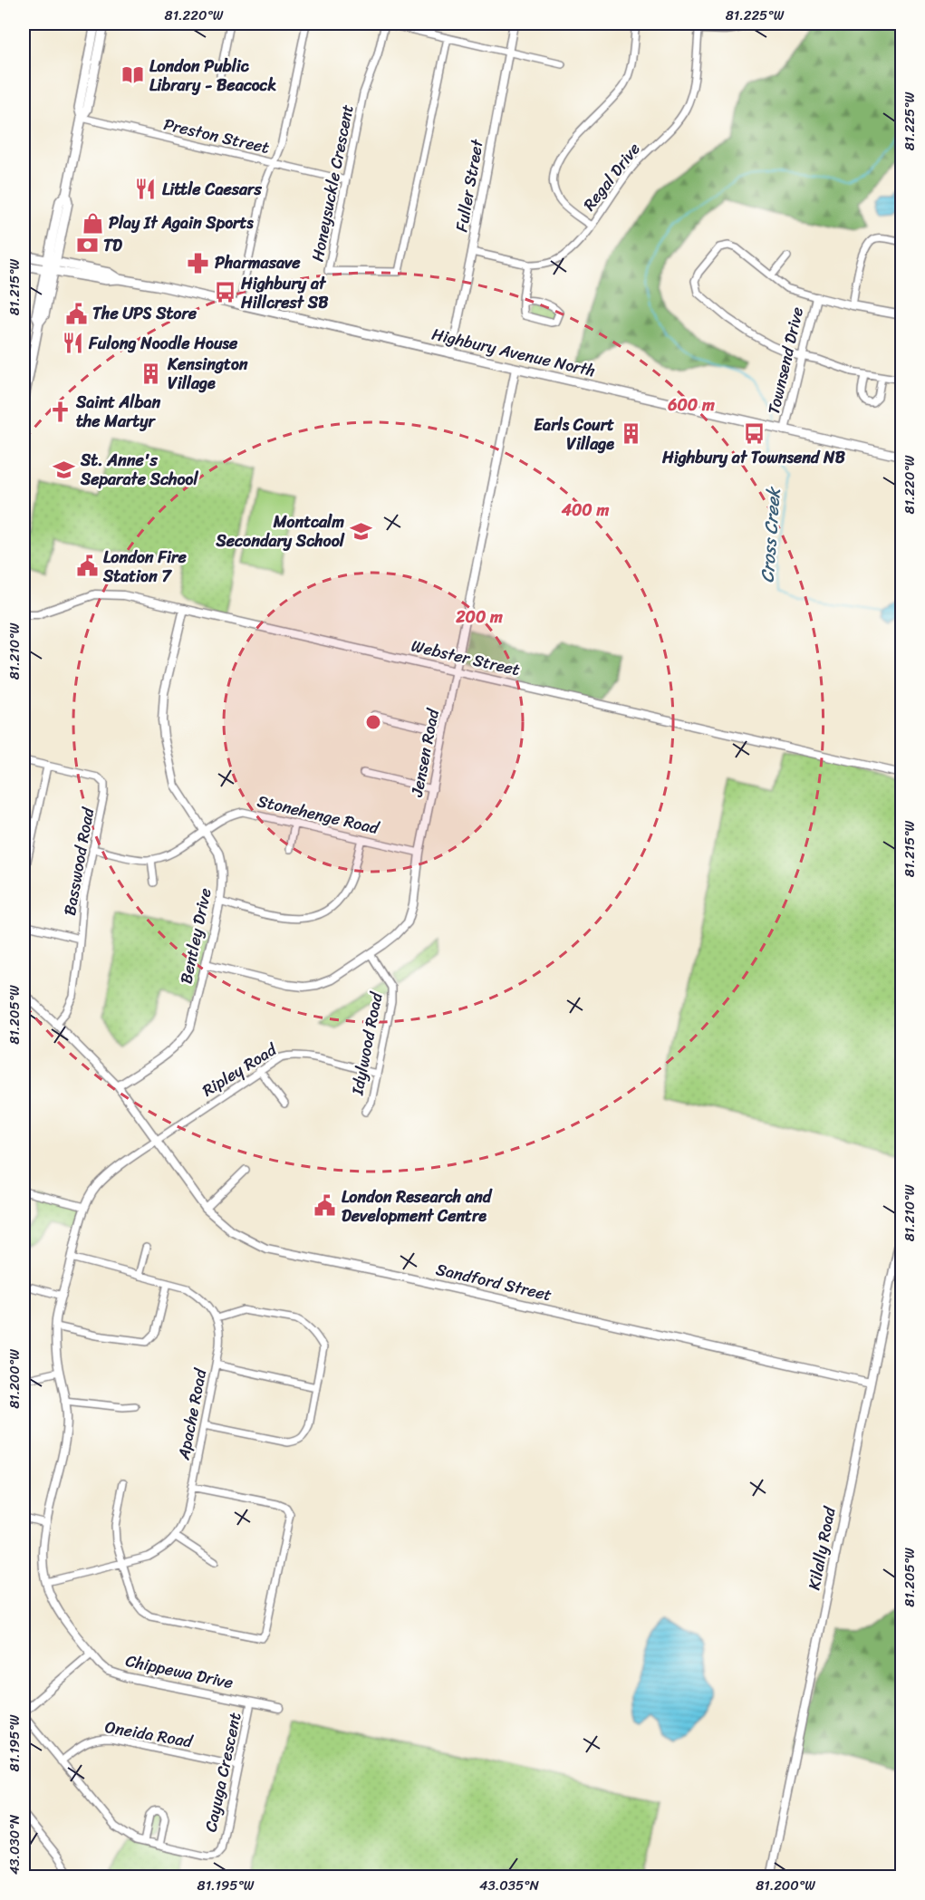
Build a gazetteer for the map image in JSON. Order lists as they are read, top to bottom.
{
  "streets": {
    "main road": ["Highbury Avenue North"],
    "street": [
      "Preston Street",
      "Regal Drive",
      "Honeysuckle Crescent",
      "Fuller Street",
      "Townsend Drive",
      "Webster Street",
      "Jensen Road",
      "Stonehenge Road",
      "Basswood Road",
      "Bentley Drive",
      "Idylwood Road",
      "Ripley Road",
      "Sandford Street",
      "Apache Road",
      "Kilally Road",
      "Chippewa Drive",
      "Oneida Road",
      "Cayuga Crescent"
    ]
  },
  "crossings": [
    ["Preston Street", "Honeysuckle Crescent"],
    ["Regal Drive", "Fuller Street"],
    ["Fuller Street", "Highbury Avenue North"],
    ["Highbury Avenue North", "Townsend Drive"],
    ["Highbury Avenue North", "Jensen Road"],
    ["Webster Street", "Jensen Road"],
    ["Webster Street", "Bentley Drive"],
    ["Jensen Road", "Stonehenge Road"],
    ["Jensen Road", "Bentley Drive"],
    ["Jensen Road", "Idylwood Road"],
    ["Stonehenge Road", "Basswood Road"],
    ["Stonehenge Road", "Bentley Drive"],
    ["Basswood Road", "Sandford Street"],
    ["Bentley Drive", "Sandford Street"],
    ["Idylwood Road", "Ripley Road"],
    ["Ripley Road", "Sandford Street"],
    ["Ripley Road", "Chippewa Drive"],
    ["Sandford Street", "Kilally Road"],
    ["Sandford Street", "Chippewa Drive"],
    ["Apache Road", "Chippewa Drive"],
    ["Chippewa Drive", "Cayuga Crescent"],
    ["Oneida Road", "Cayuga Crescent"]
  ],
  "water": ["Cross Creek"],
  "places": {
    "library": ["London Public Library - Beacock"],
    "restaurant": ["Little Caesars", "Fulong Noodle House"],
    "shop": ["Play It Again Sports"],
    "bank": ["TD"],
    "pharmacy": ["Pharmasave"],
    "bus stop": ["Highbury at Hillcrest SB", "Highbury at Townsend NB"],
    "public building": ["The UPS Store", "London Fire Station 7", "London Research and Development Centre"],
    "building": ["Kensington Village", "Earls Court Village"],
    "church": ["Saint Alban the Martyr"],
    "school or university": ["St. Anne's Separate School", "Montcalm Secondary School"]
  },
  "coordinates": [
    "81.220°W",
    "81.225°W",
    "81.215°W",
    "81.210°W",
    "81.205°W",
    "81.200°W",
    "81.195°W",
    "43.030°N",
    "43.035°N"
  ],
  "rings": ["600 m", "400 m", "200 m"]
}
